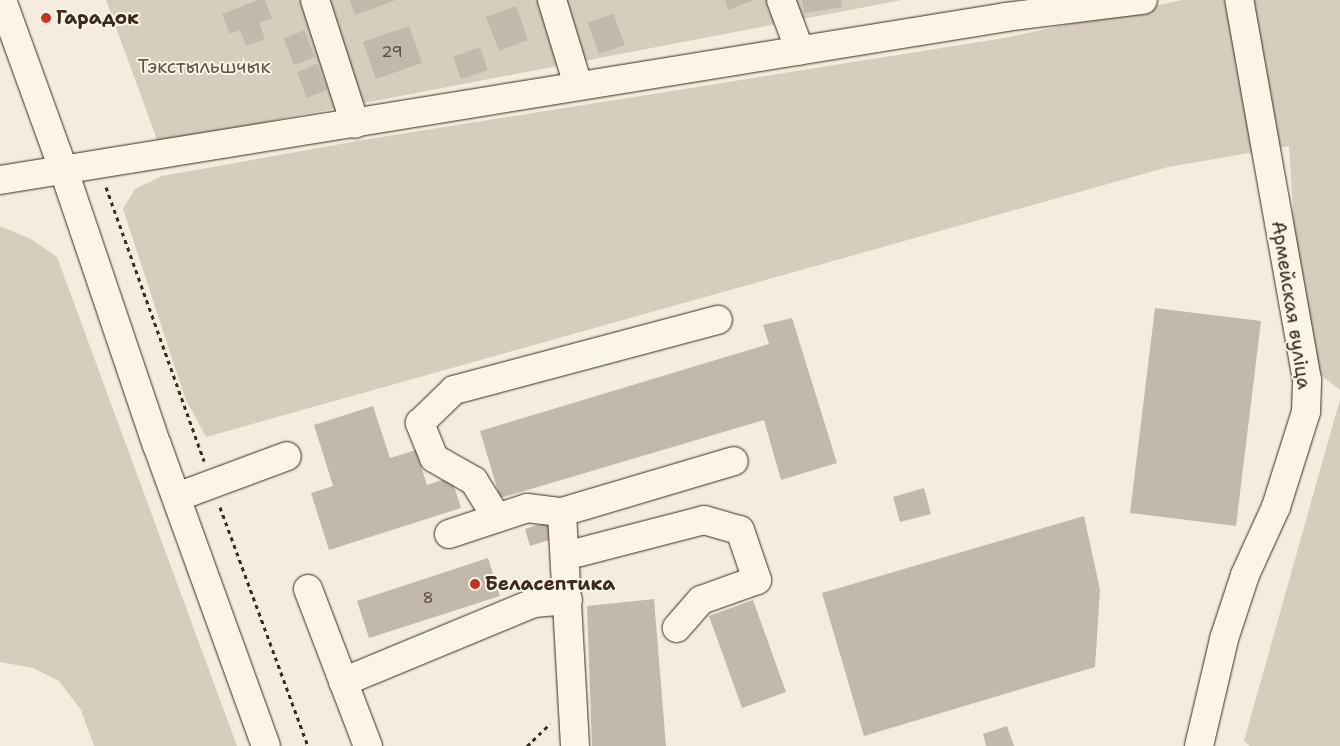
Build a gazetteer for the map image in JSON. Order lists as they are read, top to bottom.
{
  "streets": {
    "street": ["Армейская вуліца"]
  },
  "parks": ["Тэкстыльшчык"],
  "places": ["Гарадок", "Беласептика"],
  "house_numbers": ["29", "8"]
}
